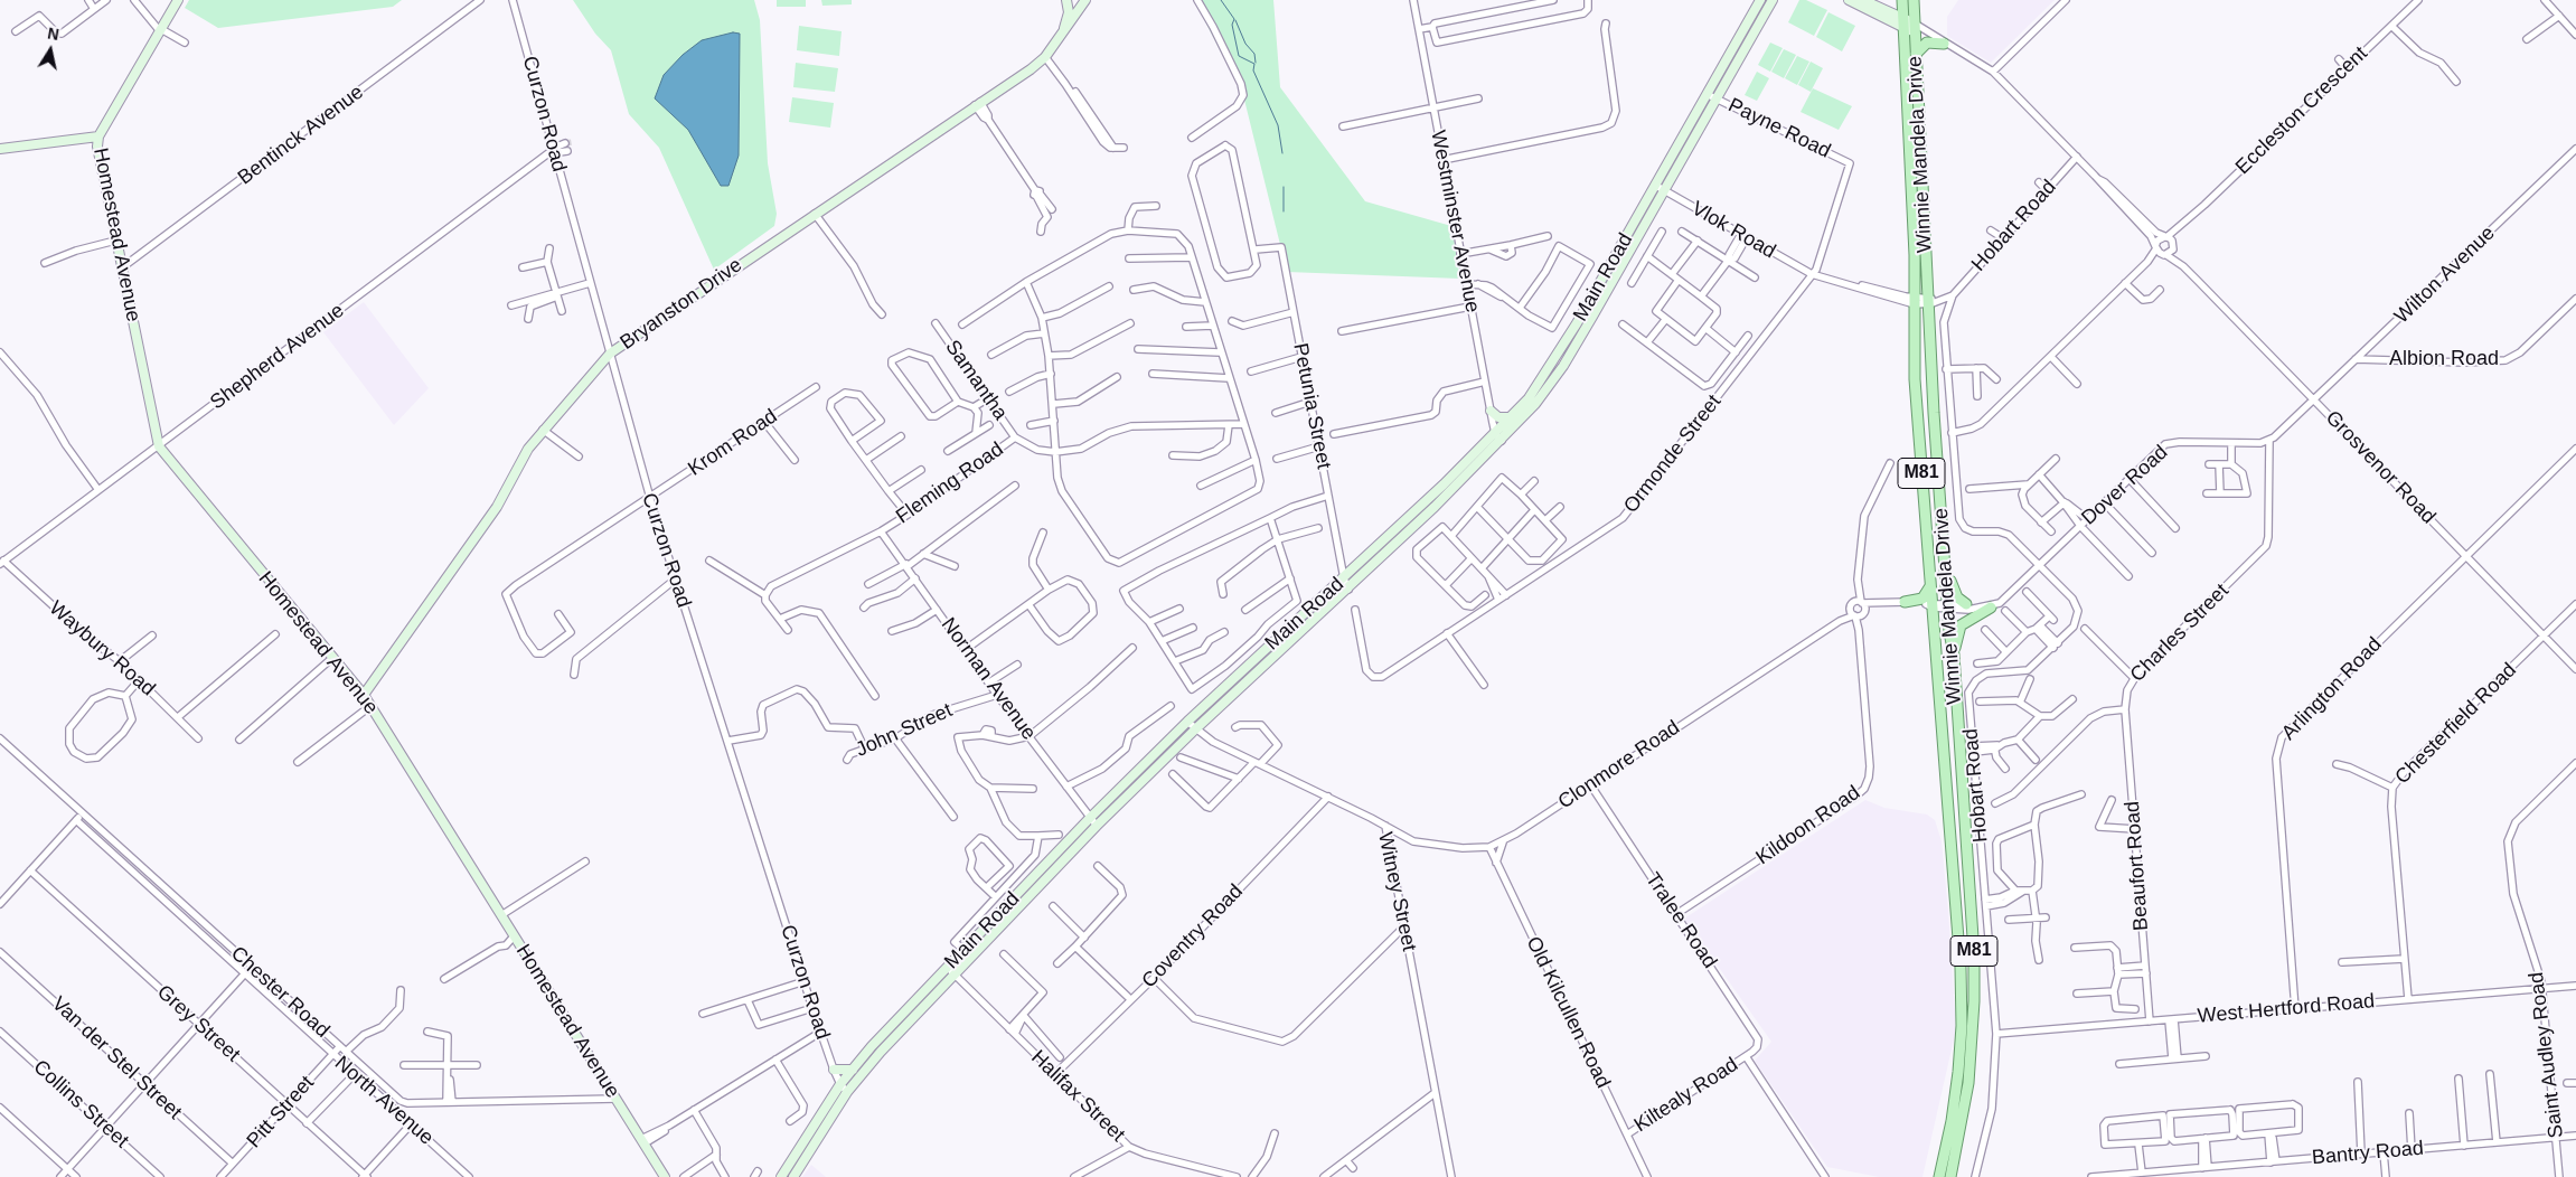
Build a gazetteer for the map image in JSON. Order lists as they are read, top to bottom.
{
  "streets": {
    "main road": [
      "Winnie Mandela Drive",
      "Homestead Avenue",
      "Main Road",
      "Bryanston Drive",
      "M81"
    ],
    "street": [
      "Eccleston Crescent",
      "Curzon Road",
      "Payne Road",
      "Bentinck Avenue",
      "Westminster Avenue",
      "Hobart Road",
      "Vlok Road",
      "Wilton Avenue",
      "Shepherd Avenue",
      "Albion Road",
      "Samantha",
      "Petunia Street",
      "Krom Road",
      "Ormonde Street",
      "Grosvenor Road",
      "Fleming Road",
      "Dover Road",
      "Charles Street",
      "Waybury Road",
      "Norman Avenue",
      "Arlington Road",
      "Chesterfield Road",
      "John Street",
      "Clonmore Road",
      "Kildoon Road",
      "Beaufort Road",
      "Witney Street",
      "Tralee Road",
      "Coventry Road",
      "Chester Road",
      "West Hertford Road",
      "Old Kilcullen Road",
      "Grey Street",
      "Saint Audley Road",
      "Van der Stel Street",
      "Kiltealy Road",
      "Halifax Street",
      "North Avenue",
      "Collins Street",
      "Pitt Street",
      "Bantry Road"
    ]
  },
  "crossings": [
    ["Eccleston Crescent", "Grosvenor Road"],
    ["Curzon Road", "Main Road"],
    ["Curzon Road", "Bryanston Drive"],
    ["Curzon Road", "Shepherd Avenue"],
    ["Curzon Road", "Krom Road"],
    ["Payne Road", "Main Road"],
    ["Payne Road", "Ormonde Street"],
    ["Bentinck Avenue", "Homestead Avenue"],
    ["Winnie Mandela Drive", "Vlok Road"],
    ["Westminster Avenue", "Main Road"],
    ["Hobart Road", "Dover Road"],
    ["Hobart Road", "West Hertford Road"],
    ["Vlok Road", "Main Road"],
    ["Vlok Road", "Ormonde Street"],
    ["Homestead Avenue", "Bryanston Drive"],
    ["Homestead Avenue", "Shepherd Avenue"],
    ["Homestead Avenue", "Chester Road"],
    ["Wilton Avenue", "Albion Road"],
    ["Wilton Avenue", "Grosvenor Road"],
    ["Main Road", "Petunia Street"],
    ["Main Road", "Norman Avenue"],
    ["Main Road", "Witney Street"],
    ["Main Road", "Halifax Street"],
    ["Shepherd Avenue", "Waybury Road"],
    ["Samantha", "Fleming Road"],
    ["Grosvenor Road", "Arlington Road"],
    ["Grosvenor Road", "Chesterfield Road"],
    ["Fleming Road", "Norman Avenue"],
    ["Dover Road", "Charles Street"],
    ["Charles Street", "Beaufort Road"],
    ["Norman Avenue", "John Street"],
    ["Arlington Road", "West Hertford Road"],
    ["Chesterfield Road", "West Hertford Road"],
    ["Clonmore Road", "Kildoon Road"],
    ["Clonmore Road", "Witney Street"],
    ["Clonmore Road", "Tralee Road"],
    ["Clonmore Road", "Old Kilcullen Road"],
    ["Kildoon Road", "Tralee Road"],
    ["Beaufort Road", "West Hertford Road"],
    ["Witney Street", "Coventry Road"],
    ["Tralee Road", "Kiltealy Road"],
    ["Coventry Road", "Halifax Street"],
    ["Chester Road", "Pitt Street"],
    ["West Hertford Road", "Saint Audley Road"],
    ["Old Kilcullen Road", "Kiltealy Road"],
    ["Grey Street", "Pitt Street"],
    ["Saint Audley Road", "Bantry Road"],
    ["Van der Stel Street", "Pitt Street"],
    ["North Avenue", "Pitt Street"]
  ],
  "north": "top"
}
